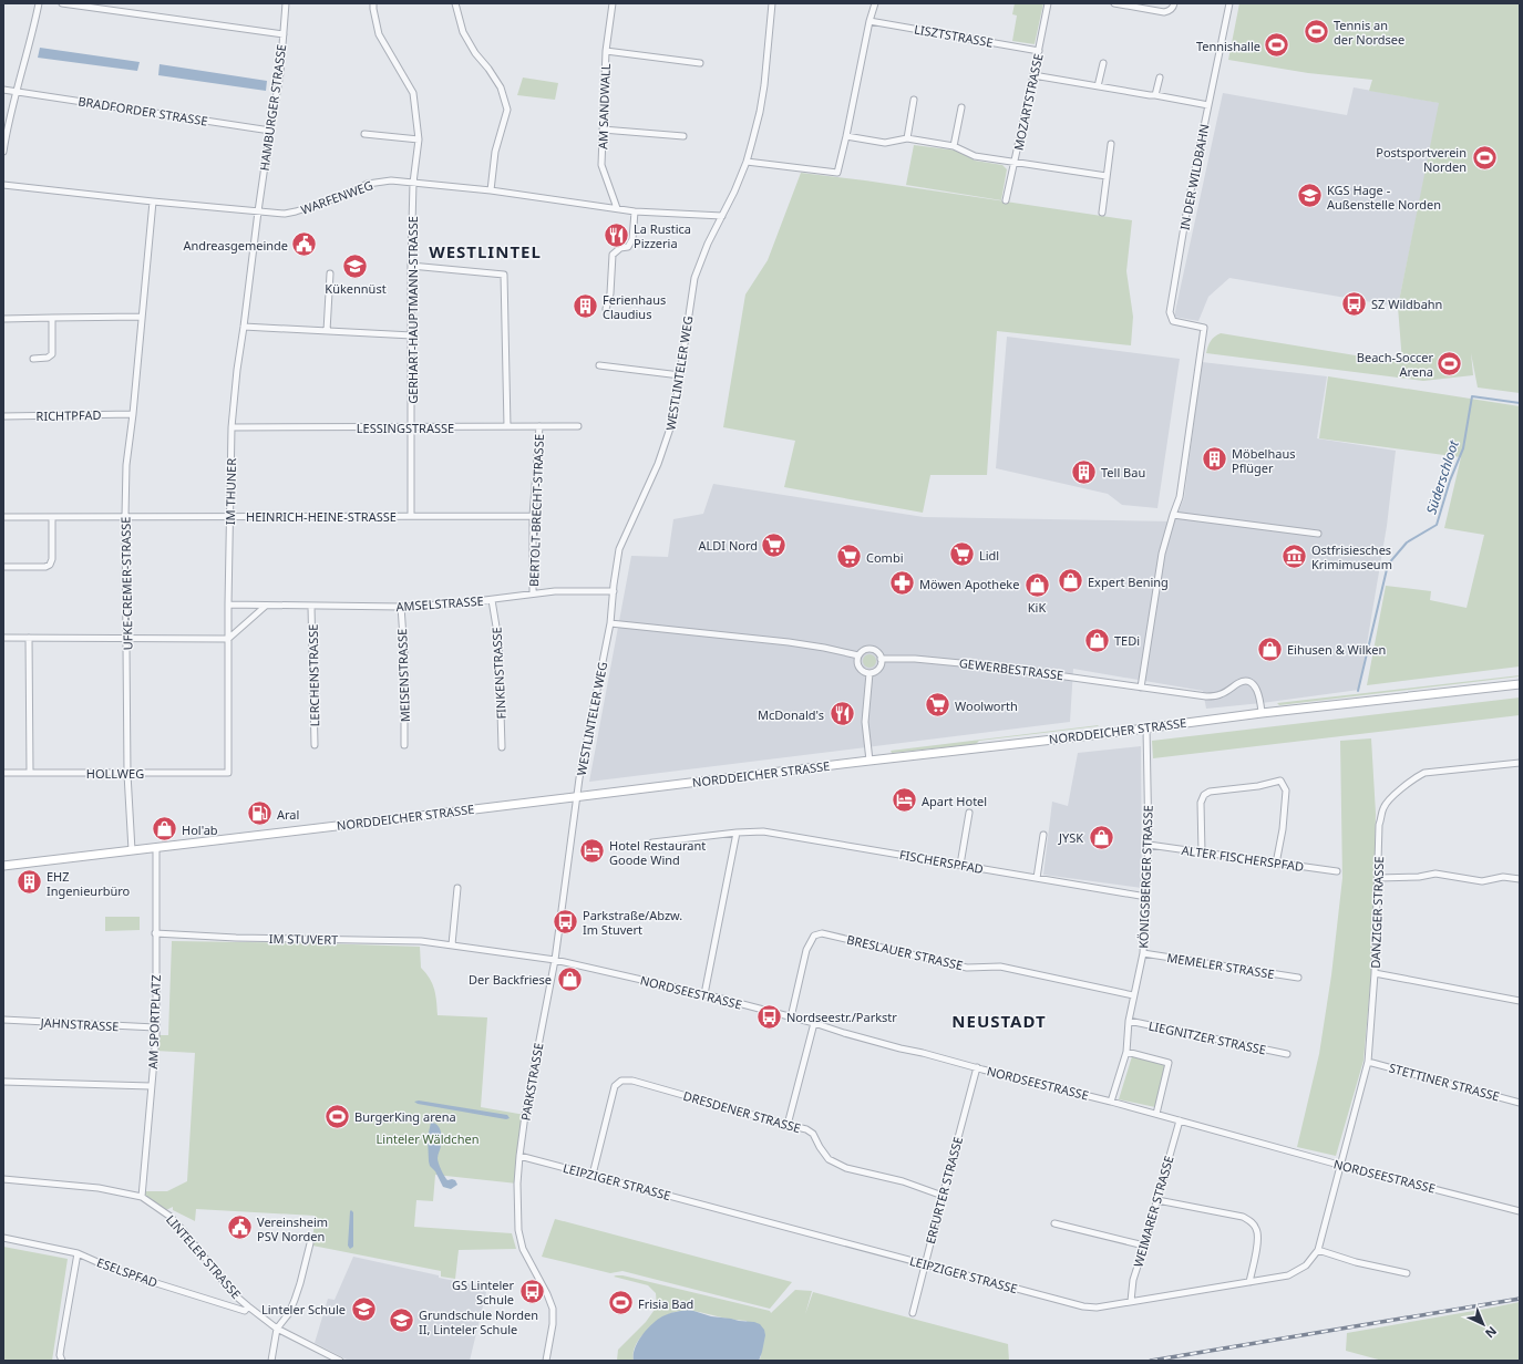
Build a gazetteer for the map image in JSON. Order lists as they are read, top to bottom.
{
  "streets": {
    "main road": ["NORDDEICHER STRASSE"],
    "street": [
      "LISZTSTRASSE",
      "MOZARTSTRASSE",
      "AM SANDWALL",
      "HAMBURGER STRASSE",
      "BRADFORDER STRASSE",
      "IN DER WILDBAHN",
      "WARFENWEG",
      "GERHART-HAUPTMANN-STRASSE",
      "WESTLINTELER WEG",
      "RICHTPFAD",
      "LESSINGSTRASSE",
      "IM THUNER",
      "BERTOLT-BRECHT-STRASSE",
      "HEINRICH-HEINE-STRASSE",
      "UFKE-CREMER-STRASSE",
      "AMSELSTRASSE",
      "GEWERBESTRASSE",
      "FINKENSTRASSE",
      "LERCHENSTRASSE",
      "MEISENSTRASSE",
      "HOLLWEG",
      "ALTER FISCHERSPFAD",
      "FISCHERSPFAD",
      "KÖNIGSBERGER STRASSE",
      "DANZIGER STRASSE",
      "IM STUVERT",
      "BRESLAUER STRASSE",
      "MEMELER STRASSE",
      "NORDSEESTRASSE",
      "AM SPORTPLATZ",
      "JAHNSTRASSE",
      "LIEGNITZER STRASSE",
      "PARKSTRASSE",
      "STETTINER STRASSE",
      "DRESDENER STRASSE",
      "LEIPZIGER STRASSE",
      "ERFURTER STRASSE",
      "WEIMARER STRASSE",
      "LINTELER STRASSE",
      "ESELSPFAD"
    ]
  },
  "crossings": [
    ["LISZTSTRASSE", "MOZARTSTRASSE"],
    ["AM SANDWALL", "WARFENWEG"],
    ["HAMBURGER STRASSE", "BRADFORDER STRASSE"],
    ["HAMBURGER STRASSE", "WARFENWEG"],
    ["HAMBURGER STRASSE", "IM THUNER"],
    ["WARFENWEG", "GERHART-HAUPTMANN-STRASSE"],
    ["WARFENWEG", "WESTLINTELER WEG"],
    ["WARFENWEG", "IM THUNER"],
    ["WARFENWEG", "UFKE-CREMER-STRASSE"],
    ["GERHART-HAUPTMANN-STRASSE", "LESSINGSTRASSE"],
    ["GERHART-HAUPTMANN-STRASSE", "HEINRICH-HEINE-STRASSE"],
    ["WESTLINTELER WEG", "AMSELSTRASSE"],
    ["WESTLINTELER WEG", "GEWERBESTRASSE"],
    ["WESTLINTELER WEG", "NORDDEICHER STRASSE"],
    ["WESTLINTELER WEG", "PARKSTRASSE"],
    ["RICHTPFAD", "UFKE-CREMER-STRASSE"],
    ["LESSINGSTRASSE", "IM THUNER"],
    ["LESSINGSTRASSE", "BERTOLT-BRECHT-STRASSE"],
    ["IM THUNER", "HEINRICH-HEINE-STRASSE"],
    ["IM THUNER", "AMSELSTRASSE"],
    ["IM THUNER", "HOLLWEG"],
    ["BERTOLT-BRECHT-STRASSE", "HEINRICH-HEINE-STRASSE"],
    ["BERTOLT-BRECHT-STRASSE", "AMSELSTRASSE"],
    ["HEINRICH-HEINE-STRASSE", "UFKE-CREMER-STRASSE"],
    ["UFKE-CREMER-STRASSE", "NORDDEICHER STRASSE"],
    ["UFKE-CREMER-STRASSE", "HOLLWEG"],
    ["AMSELSTRASSE", "FINKENSTRASSE"],
    ["AMSELSTRASSE", "LERCHENSTRASSE"],
    ["AMSELSTRASSE", "MEISENSTRASSE"],
    ["GEWERBESTRASSE", "NORDDEICHER STRASSE"],
    ["NORDDEICHER STRASSE", "KÖNIGSBERGER STRASSE"],
    ["NORDDEICHER STRASSE", "AM SPORTPLATZ"],
    ["NORDDEICHER STRASSE", "PARKSTRASSE"],
    ["ALTER FISCHERSPFAD", "KÖNIGSBERGER STRASSE"],
    ["FISCHERSPFAD", "KÖNIGSBERGER STRASSE"],
    ["KÖNIGSBERGER STRASSE", "BRESLAUER STRASSE"],
    ["KÖNIGSBERGER STRASSE", "MEMELER STRASSE"],
    ["KÖNIGSBERGER STRASSE", "NORDSEESTRASSE"],
    ["KÖNIGSBERGER STRASSE", "LIEGNITZER STRASSE"],
    ["DANZIGER STRASSE", "NORDSEESTRASSE"],
    ["DANZIGER STRASSE", "STETTINER STRASSE"],
    ["DANZIGER STRASSE", "LEIPZIGER STRASSE"],
    ["IM STUVERT", "NORDSEESTRASSE"],
    ["IM STUVERT", "AM SPORTPLATZ"],
    ["IM STUVERT", "PARKSTRASSE"],
    ["BRESLAUER STRASSE", "NORDSEESTRASSE"],
    ["NORDSEESTRASSE", "PARKSTRASSE"],
    ["NORDSEESTRASSE", "LEIPZIGER STRASSE"],
    ["NORDSEESTRASSE", "ERFURTER STRASSE"],
    ["NORDSEESTRASSE", "WEIMARER STRASSE"],
    ["AM SPORTPLATZ", "JAHNSTRASSE"],
    ["AM SPORTPLATZ", "LINTELER STRASSE"],
    ["PARKSTRASSE", "LEIPZIGER STRASSE"],
    ["DRESDENER STRASSE", "LEIPZIGER STRASSE"],
    ["DRESDENER STRASSE", "ERFURTER STRASSE"],
    ["LEIPZIGER STRASSE", "ERFURTER STRASSE"],
    ["LEIPZIGER STRASSE", "WEIMARER STRASSE"],
    ["LINTELER STRASSE", "ESELSPFAD"]
  ],
  "districts": ["WESTLINTEL", "NEUSTADT"],
  "water": ["Süderschloot"],
  "parks": ["Linteler Wäldchen"],
  "places": {
    "sports": [
      "Tennis an der Nordsee",
      "Tennishalle",
      "Postsportverein Norden",
      "Beach-Soccer Arena",
      "BurgerKing arena",
      "Frisia Bad"
    ],
    "school or university": [
      "KGS Hage - Außenstelle Norden",
      "Kükennüst",
      "Linteler Schule",
      "Grundschule Norden II, Linteler Schule"
    ],
    "restaurant": ["La Rustica Pizzeria", "McDonald's"],
    "public building": ["Andreasgemeinde", "Vereinsheim PSV Norden"],
    "bus stop": [
      "SZ Wildbahn",
      "Parkstraße/Abzw. Im Stuvert",
      "Nordseestr./Parkstr",
      "GS Linteler Schule"
    ],
    "building": [
      "Ferienhaus Claudius",
      "Möbelhaus Pflüger",
      "Tell Bau",
      "EHZ Ingenieurbüro"
    ],
    "supermarket": [
      "ALDI Nord",
      "Lidl",
      "Combi",
      "Woolworth"
    ],
    "museum": ["Ostfrisiesches Krimimuseum"],
    "shop": [
      "Expert Bening",
      "KiK",
      "TEDi",
      "Eihusen & Wilken",
      "Hol'ab",
      "JYSK",
      "Der Backfriese"
    ],
    "pharmacy": ["Möwen Apotheke"],
    "hotel": ["Apart Hotel", "Hotel Restaurant Goode Wind"],
    "fuel station": ["Aral"]
  },
  "north": "bottom right"
}
